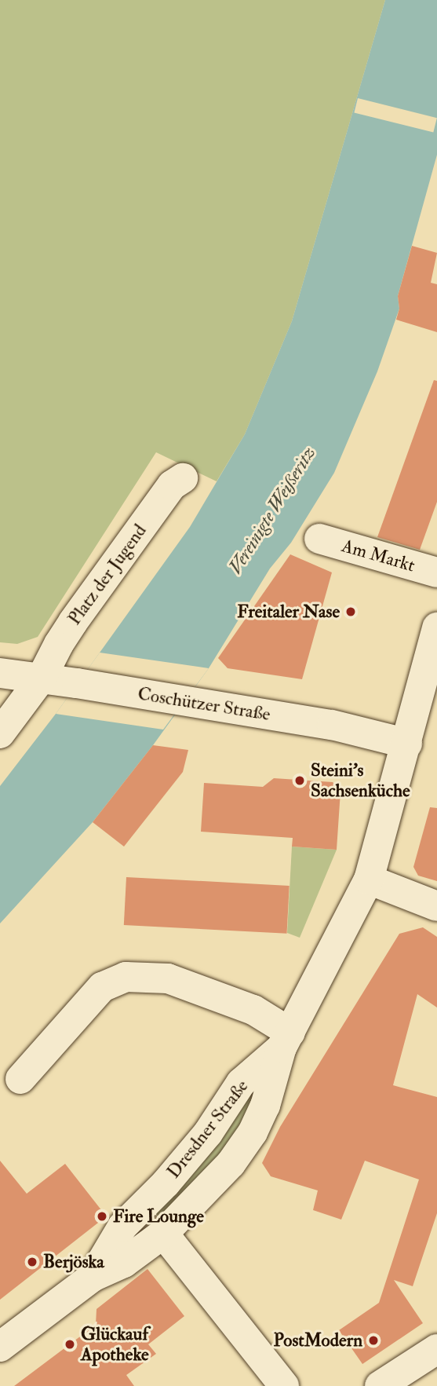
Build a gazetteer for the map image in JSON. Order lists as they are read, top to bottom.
{
  "streets": {
    "street": [
      "Am Markt",
      "Platz der Jugend",
      "Coschützer Straße",
      "Dresdner Straße"
    ]
  },
  "crossings": [
    ["Platz der Jugend", "Coschützer Straße"],
    ["Coschützer Straße", "Dresdner Straße"]
  ],
  "water": ["Vereinigte Weißeritz"],
  "places": [
    "Freitaler Nase",
    "Steini's Sachsenküche",
    "Fire Lounge",
    "Berjöska",
    "PostModern",
    "Glückauf Apotheke"
  ]
}
